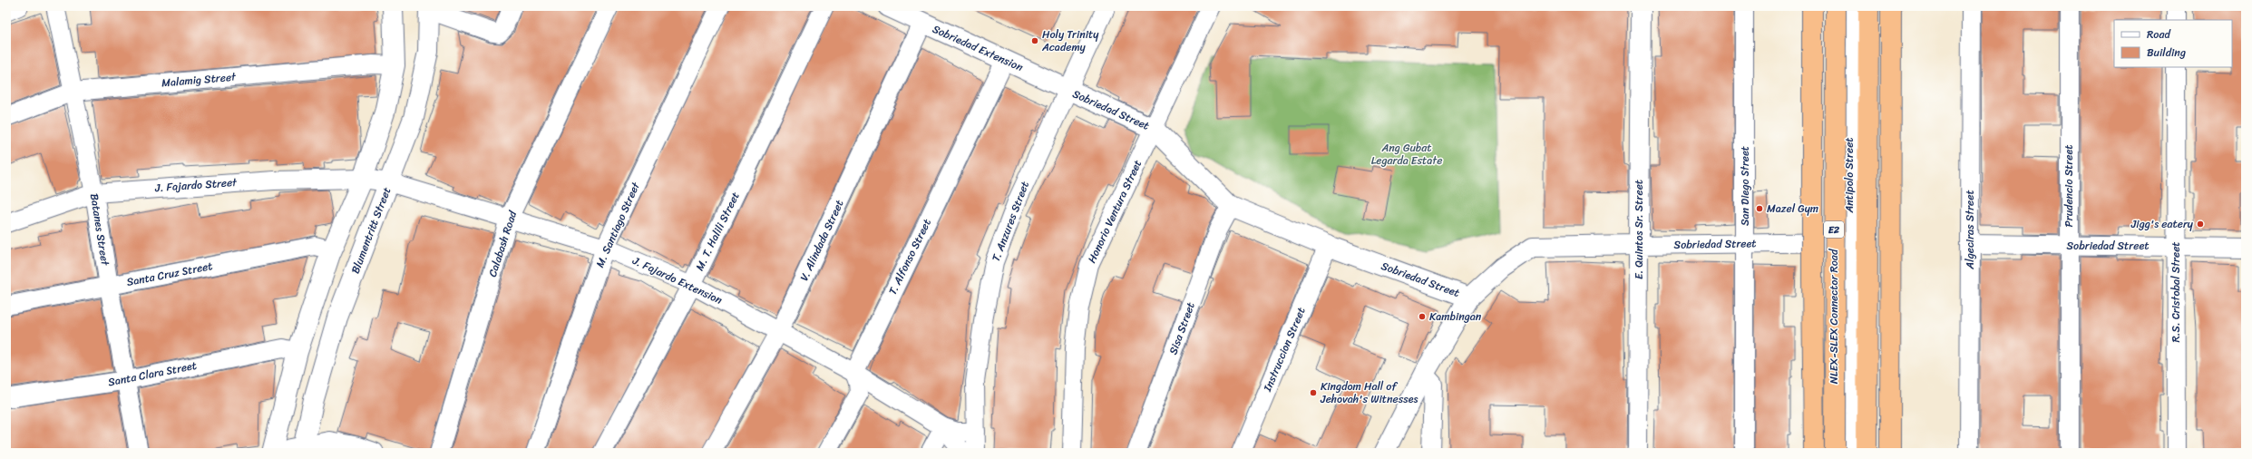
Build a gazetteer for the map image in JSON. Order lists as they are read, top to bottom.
{
  "streets": {
    "highway": ["E2", "NLEX-SLEX Connector Road"],
    "street": [
      "Sobriedad Extension",
      "Malamig Street",
      "Sobriedad Street",
      "Antipolo Street",
      "J. Fajardo Street",
      "San Diego Street",
      "Prudencio Street",
      "Honorio Ventura Street",
      "T. Anzures Street",
      "M. Santiago Street",
      "Batanes Street",
      "E. Quintos Sr. Street",
      "Algeciras Street",
      "Blumentritt Street",
      "M. T. Halili Street",
      "V. Alindada Street",
      "Calabash Road",
      "T. Alfonso Street",
      "Santa Cruz Street",
      "J. Fajardo Extension",
      "R.S. Cristobal Street",
      "Sisa Street",
      "Instruccion Street",
      "Santa Clara Street"
    ]
  },
  "crossings": [
    ["Sobriedad Extension", "Sobriedad Street"],
    ["Sobriedad Extension", "T. Anzures Street"],
    ["Sobriedad Extension", "V. Alindada Street"],
    ["Sobriedad Extension", "T. Alfonso Street"],
    ["Malamig Street", "Batanes Street"],
    ["Sobriedad Street", "Antipolo Street"],
    ["Sobriedad Street", "San Diego Street"],
    ["Sobriedad Street", "Prudencio Street"],
    ["Sobriedad Street", "Honorio Ventura Street"],
    ["Sobriedad Street", "T. Anzures Street"],
    ["Sobriedad Street", "E. Quintos Sr. Street"],
    ["Sobriedad Street", "Algeciras Street"],
    ["Sobriedad Street", "R.S. Cristobal Street"],
    ["Sobriedad Street", "Sisa Street"],
    ["Sobriedad Street", "Instruccion Street"],
    ["J. Fajardo Street", "Batanes Street"],
    ["J. Fajardo Street", "Blumentritt Street"],
    ["J. Fajardo Street", "J. Fajardo Extension"],
    ["T. Anzures Street", "J. Fajardo Extension"],
    ["M. Santiago Street", "J. Fajardo Extension"],
    ["Batanes Street", "Santa Cruz Street"],
    ["Batanes Street", "Santa Clara Street"],
    ["Blumentritt Street", "J. Fajardo Extension"],
    ["M. T. Halili Street", "J. Fajardo Extension"],
    ["V. Alindada Street", "J. Fajardo Extension"],
    ["Calabash Road", "J. Fajardo Extension"],
    ["T. Alfonso Street", "J. Fajardo Extension"]
  ],
  "parks": ["Ang Gubat Legarda Estate"],
  "places": [
    "Holy Trinity Academy",
    "Mazel Gym",
    "Jigg's eatery",
    "Kambingan",
    "Kingdom Hall of Jehovah's Witnesses"
  ],
  "legend": ["Road", "Building"]
}
